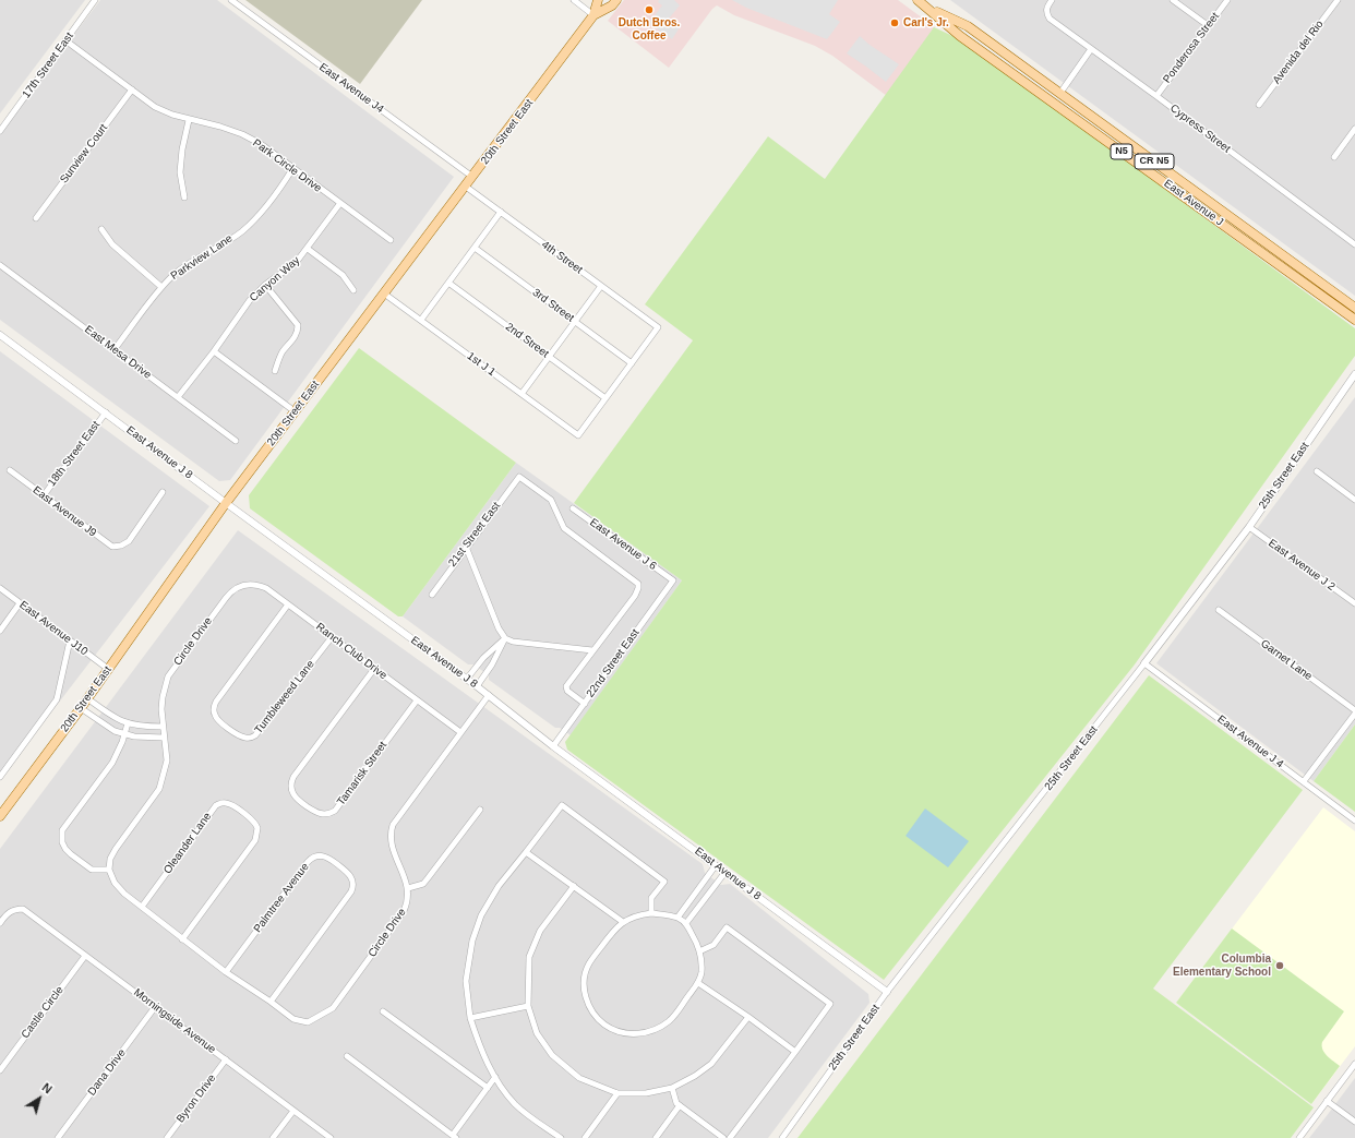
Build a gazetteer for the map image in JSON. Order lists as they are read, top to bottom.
{
  "streets": {
    "main road": [
      "20th Street East",
      "N5",
      "CR N5",
      "East Avenue J"
    ],
    "street": [
      "Ponderosa Street",
      "Avenida del Rio",
      "17th Street East",
      "East Avenue J4",
      "Cypress Street",
      "Sunview Court",
      "Park Circle Drive",
      "Parkview Lane",
      "4th Street",
      "Canyon Way",
      "3rd Street",
      "2nd Street",
      "East Mesa Drive",
      "1st J 1",
      "East Avenue J 8",
      "18th Street East",
      "25th Street East",
      "East Avenue J9",
      "21st Street East",
      "East Avenue J 6",
      "East Avenue J 2",
      "East Avenue J10",
      "Circle Drive",
      "Ranch Club Drive",
      "Garnet Lane",
      "22nd Street East",
      "Tumbleweed Lane",
      "East Avenue J 4",
      "Tamarisk Street",
      "Oleander Lane",
      "Palmtree Avenue",
      "Castle Circle",
      "Morningside Avenue",
      "Dana Drive",
      "Byron Drive"
    ]
  },
  "crossings": [
    ["Ponderosa Street", "Cypress Street"],
    ["17th Street East", "Park Circle Drive"],
    ["East Avenue J4", "20th Street East"],
    ["20th Street East", "4th Street"],
    ["20th Street East", "1st J 1"],
    ["20th Street East", "East Avenue J 8"],
    ["20th Street East", "East Avenue J10"],
    ["Sunview Court", "Park Circle Drive"],
    ["Park Circle Drive", "Parkview Lane"],
    ["Park Circle Drive", "Canyon Way"],
    ["Parkview Lane", "East Mesa Drive"],
    ["4th Street", "3rd Street"],
    ["Canyon Way", "East Mesa Drive"],
    ["2nd Street", "1st J 1"],
    ["East Avenue J 8", "18th Street East"],
    ["East Avenue J 8", "25th Street East"],
    ["East Avenue J 8", "22nd Street East"],
    ["18th Street East", "East Avenue J9"],
    ["25th Street East", "East Avenue J 2"],
    ["25th Street East", "East Avenue J 4"],
    ["East Avenue J 6", "22nd Street East"],
    ["Circle Drive", "Ranch Club Drive"],
    ["Circle Drive", "Palmtree Avenue"],
    ["Ranch Club Drive", "Tumbleweed Lane"],
    ["Ranch Club Drive", "Tamarisk Street"],
    ["Castle Circle", "Morningside Avenue"],
    ["Morningside Avenue", "Dana Drive"],
    ["Morningside Avenue", "Byron Drive"]
  ],
  "places": ["Dutch Bros. Coffee", "Carl's Jr.", "Columbia Elementary School"],
  "north": "top right"
}
